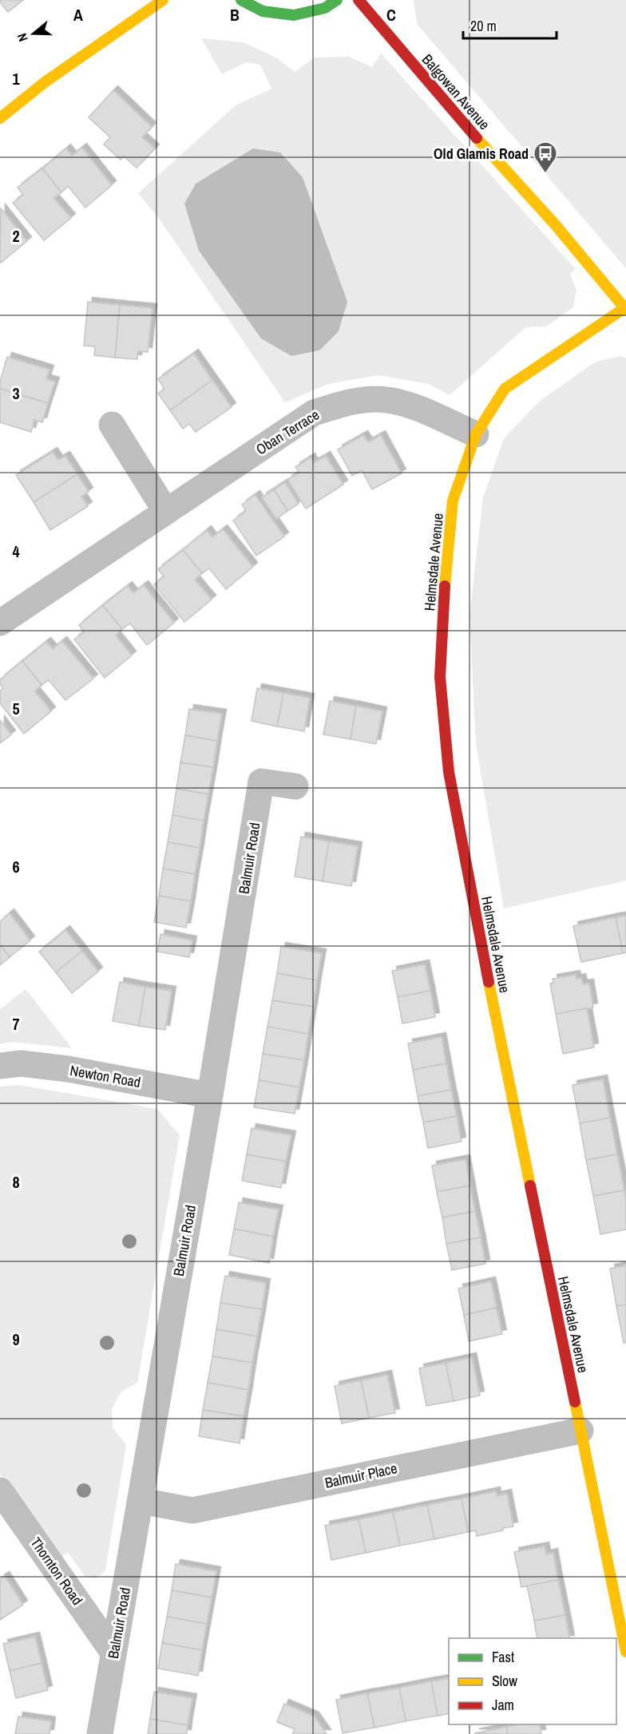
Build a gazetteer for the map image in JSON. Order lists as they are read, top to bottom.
{
  "streets": {
    "street": [
      "Balgowan Avenue",
      "Oban Terrace",
      "Helmsdale Avenue",
      "Balmuir Road",
      "Newton Road",
      "Balmuir Place",
      "Thornton Road"
    ]
  },
  "crossings": [
    ["Balgowan Avenue", "Helmsdale Avenue"],
    ["Oban Terrace", "Helmsdale Avenue"],
    ["Helmsdale Avenue", "Balmuir Place"],
    ["Balmuir Road", "Newton Road"],
    ["Balmuir Road", "Balmuir Place"],
    ["Balmuir Road", "Thornton Road"]
  ],
  "places": {
    "bus stop": ["Old Glamis Road"]
  },
  "legend": ["Fast", "Slow", "Jam"],
  "scale_bar": "20 m",
  "north": "left",
  "grid": {
    "columns": ["A", "B", "C"],
    "rows": [
      "1",
      "2",
      "3",
      "4",
      "5",
      "6",
      "7",
      "8",
      "9"
    ]
  }
}
